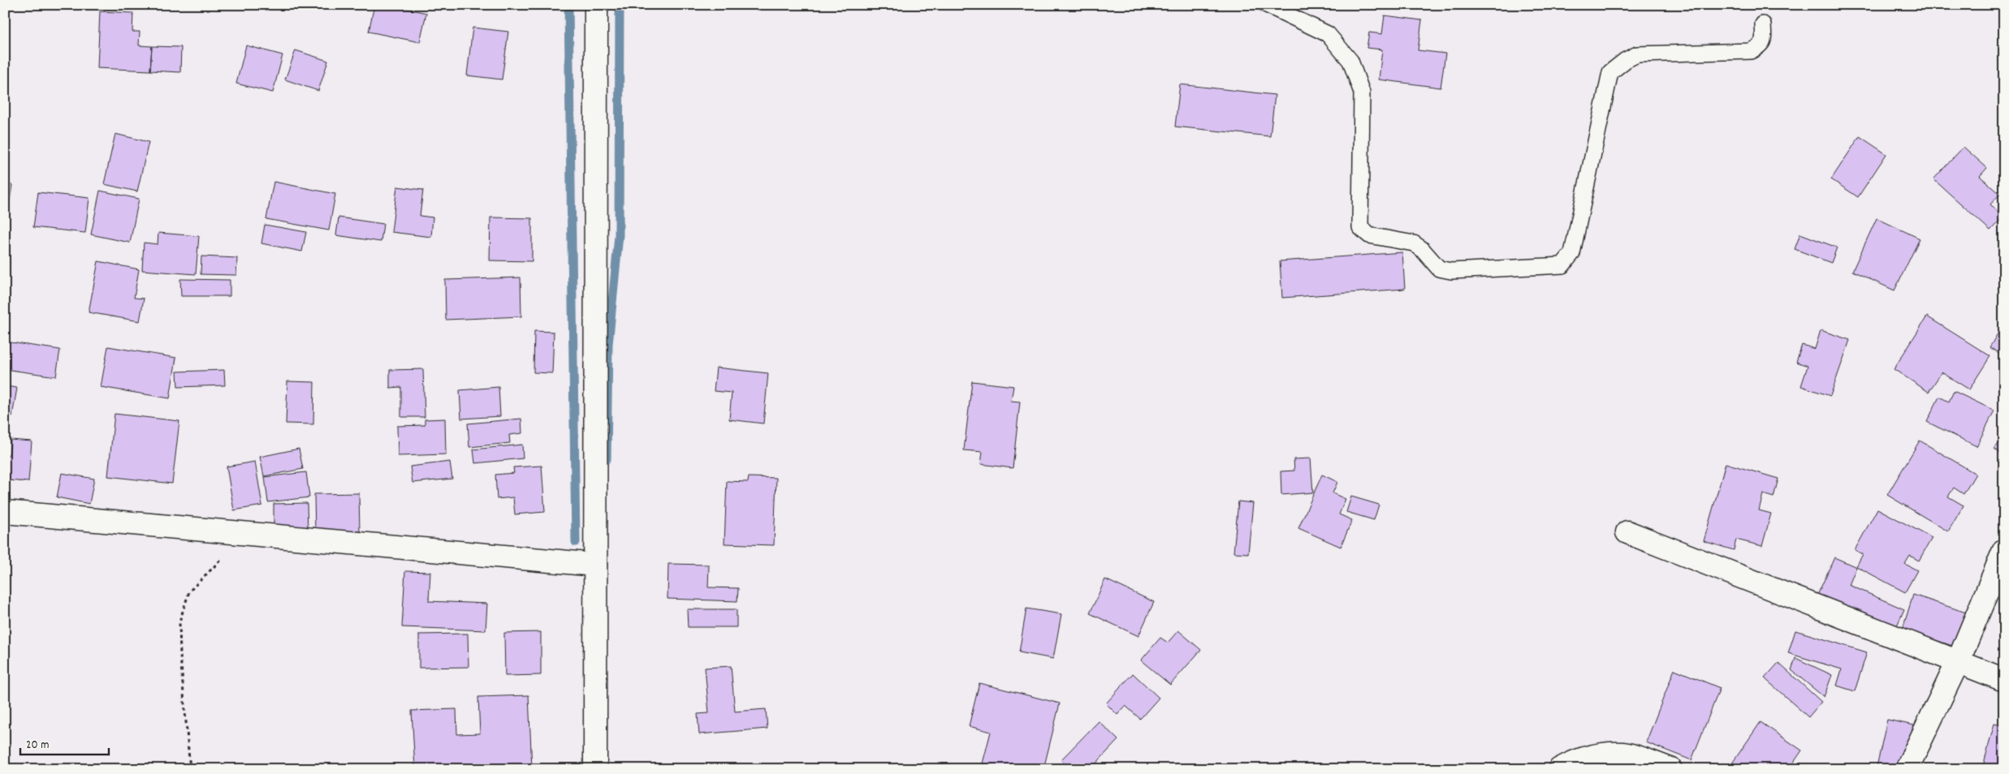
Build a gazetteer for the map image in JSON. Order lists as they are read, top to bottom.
{
  "scale_bar": "20 m"
}
